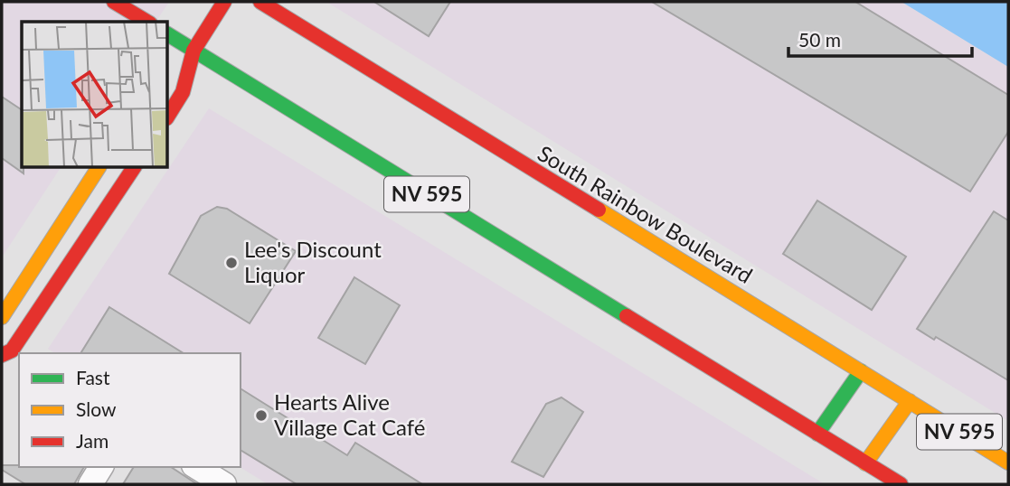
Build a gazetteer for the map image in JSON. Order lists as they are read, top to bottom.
{
  "streets": {
    "main road": ["NV 595", "South Rainbow Boulevard"]
  },
  "places": ["Lee's Discount Liquor", "Hearts Alive Village Cat Café"],
  "legend": ["Fast", "Slow", "Jam"],
  "scale_bar": "50 m"
}
